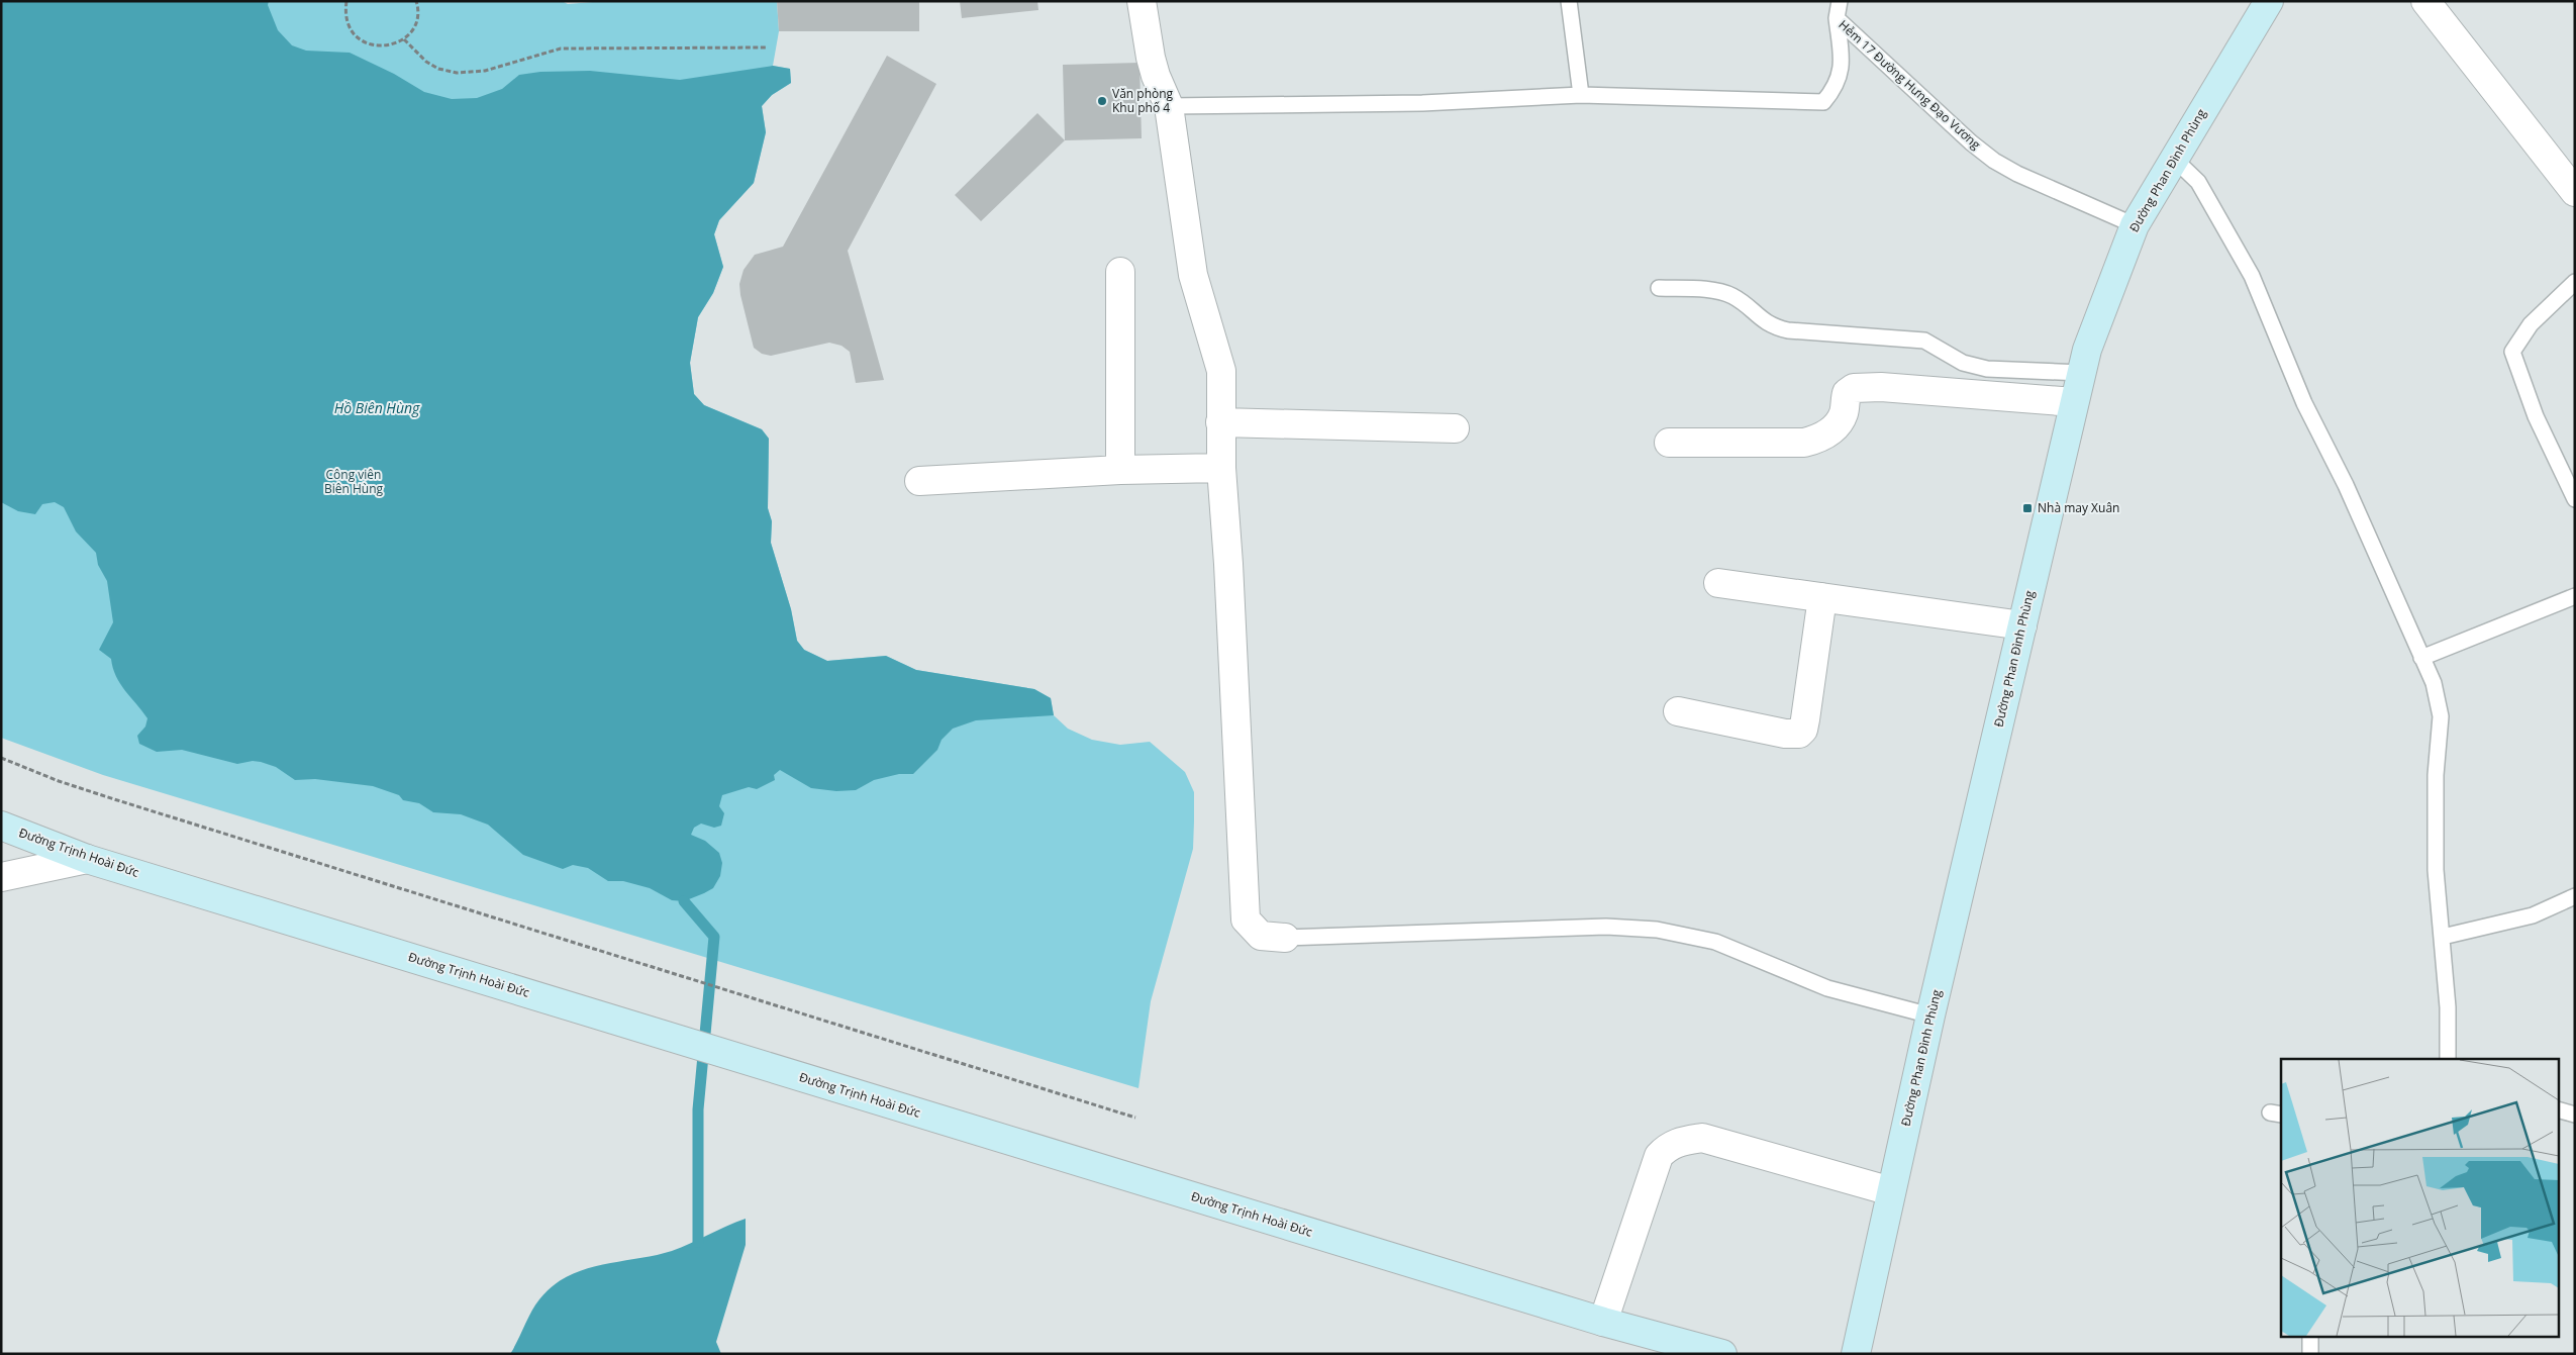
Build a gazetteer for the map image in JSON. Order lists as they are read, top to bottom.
{
  "streets": {
    "street": ["Đường Phan Đình Phùng", "Đường Trịnh Hoài Đức"],
    "lane": ["Hẻm 17 Đường Hưng Đạo Vương"]
  },
  "crossings": [
    ["Hẻm 17 Đường Hưng Đạo Vương", "Đường Phan Đình Phùng"]
  ],
  "water": ["Hồ Biên Hùng"],
  "parks": ["Công viên Biên Hùng"],
  "places": {
    "other": ["Văn phòng Khu phố 4"],
    "transit": ["Nhà may Xuân"]
  }
}
